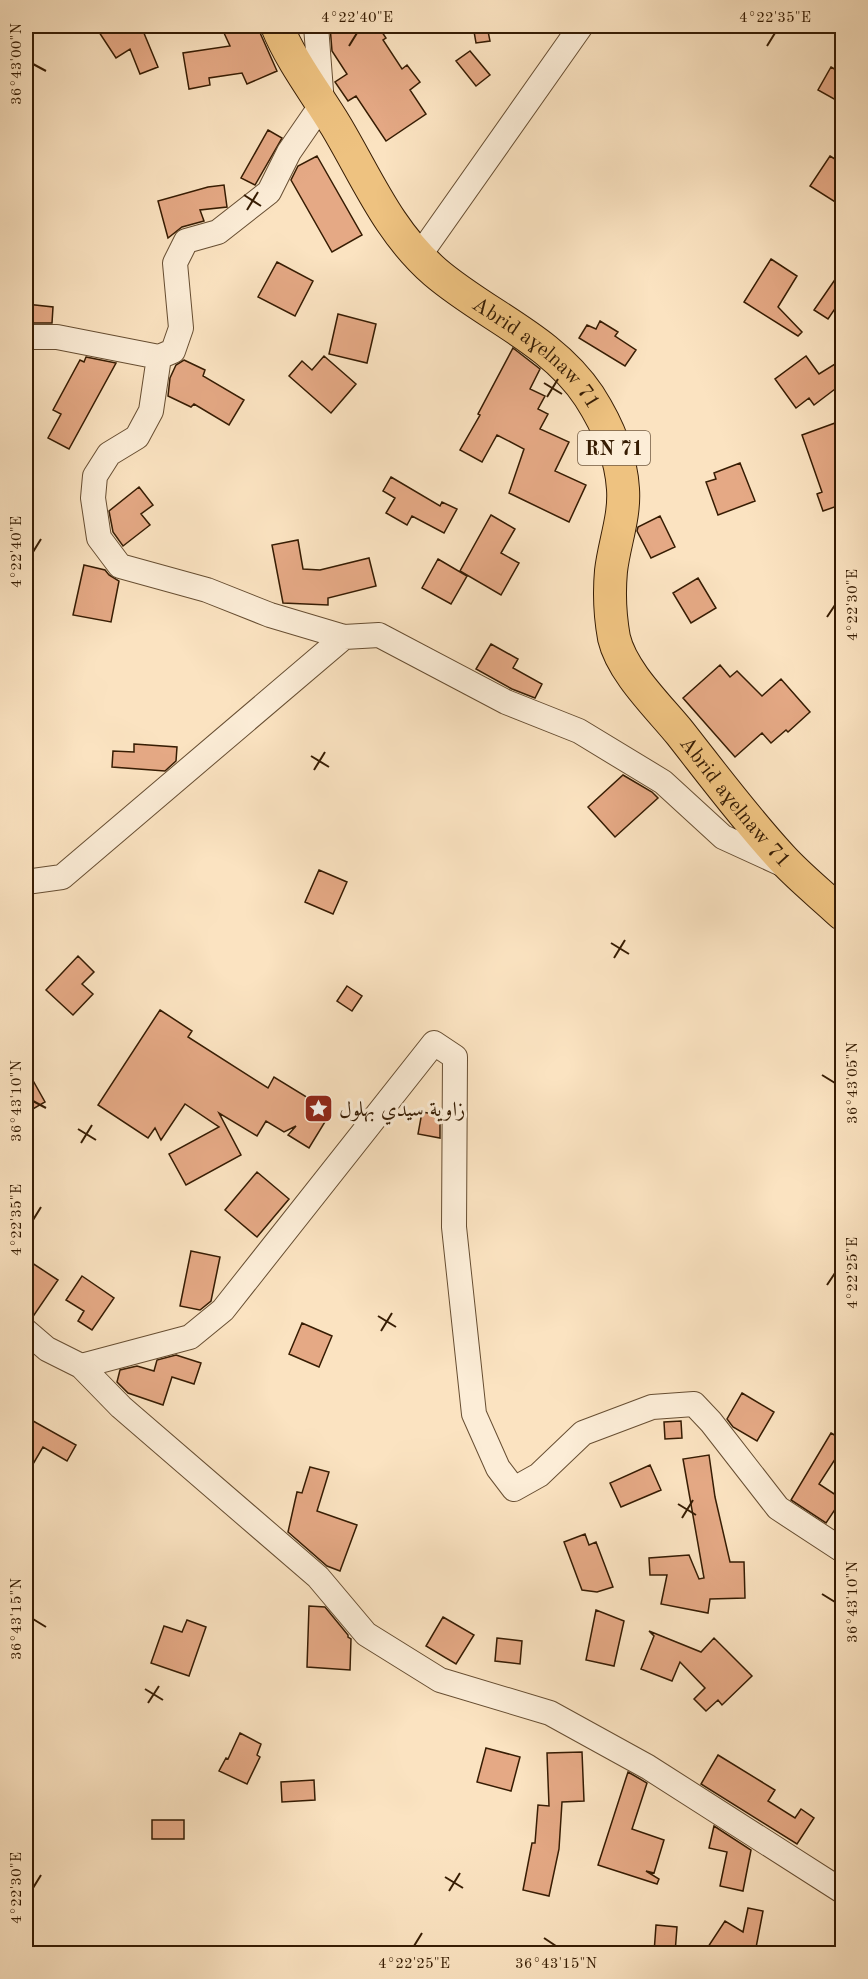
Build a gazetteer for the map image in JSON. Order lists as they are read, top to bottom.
{
  "streets": {
    "main road": ["Abrid aɣelnaw 71", "RN 71"]
  },
  "places": {
    "place": ["زاوية سيدي بهلول"]
  },
  "coordinates": [
    "4°22'40\"E",
    "4°22'35\"E",
    "36°43'00\"N",
    "4°22'30\"E",
    "36°43'05\"N",
    "36°43'10\"N",
    "4°22'25\"E",
    "36°43'15\"N"
  ]
}
